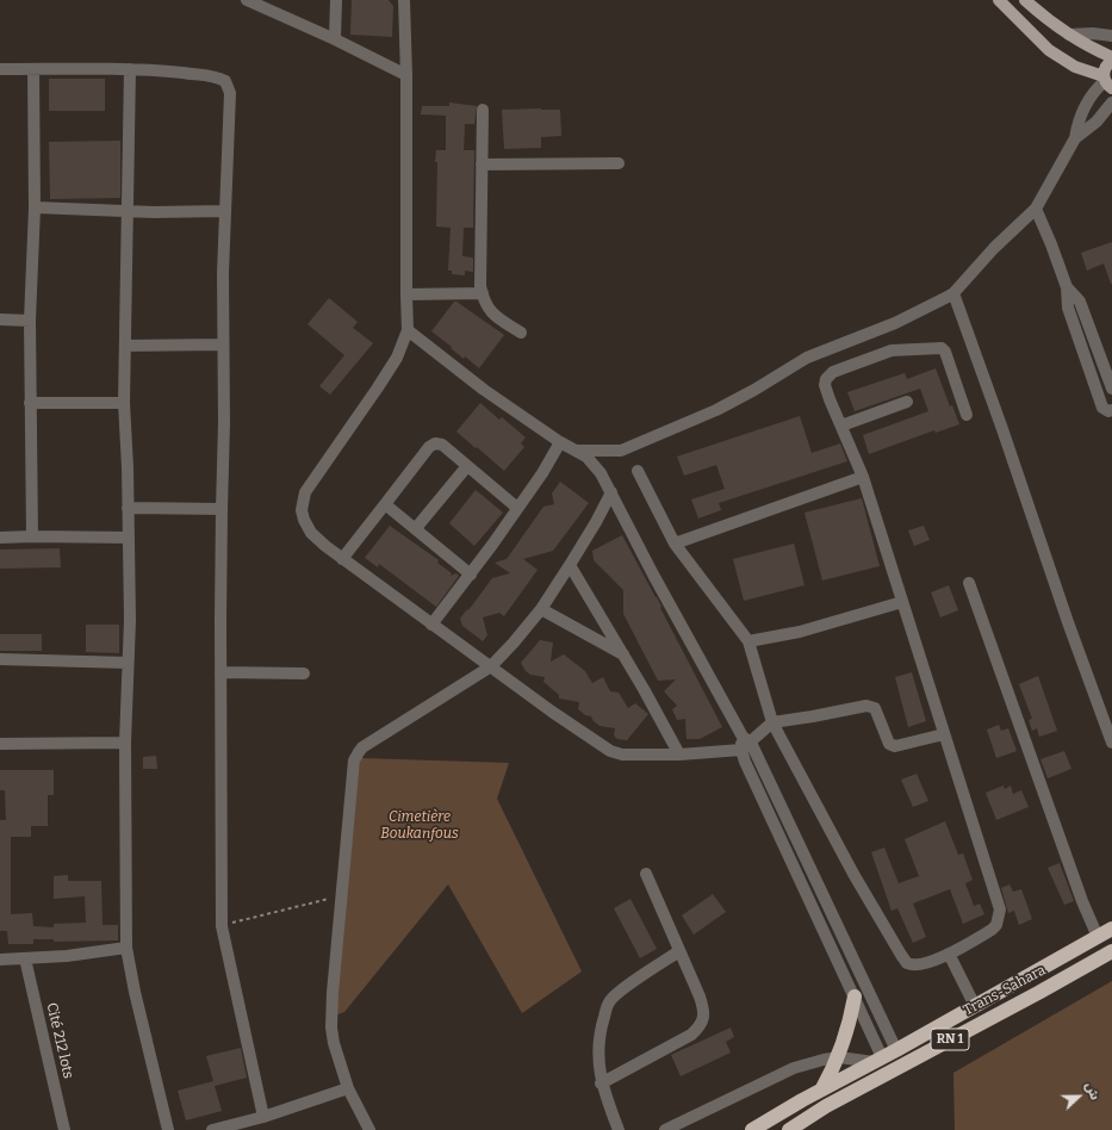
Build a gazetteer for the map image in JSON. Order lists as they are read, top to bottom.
{
  "streets": {
    "highway": ["Trans-Sahara", "RN 1"],
    "street": ["Cité 212 lots"]
  },
  "parks": ["Cimetière Boukanfous"],
  "north": "right"
}
